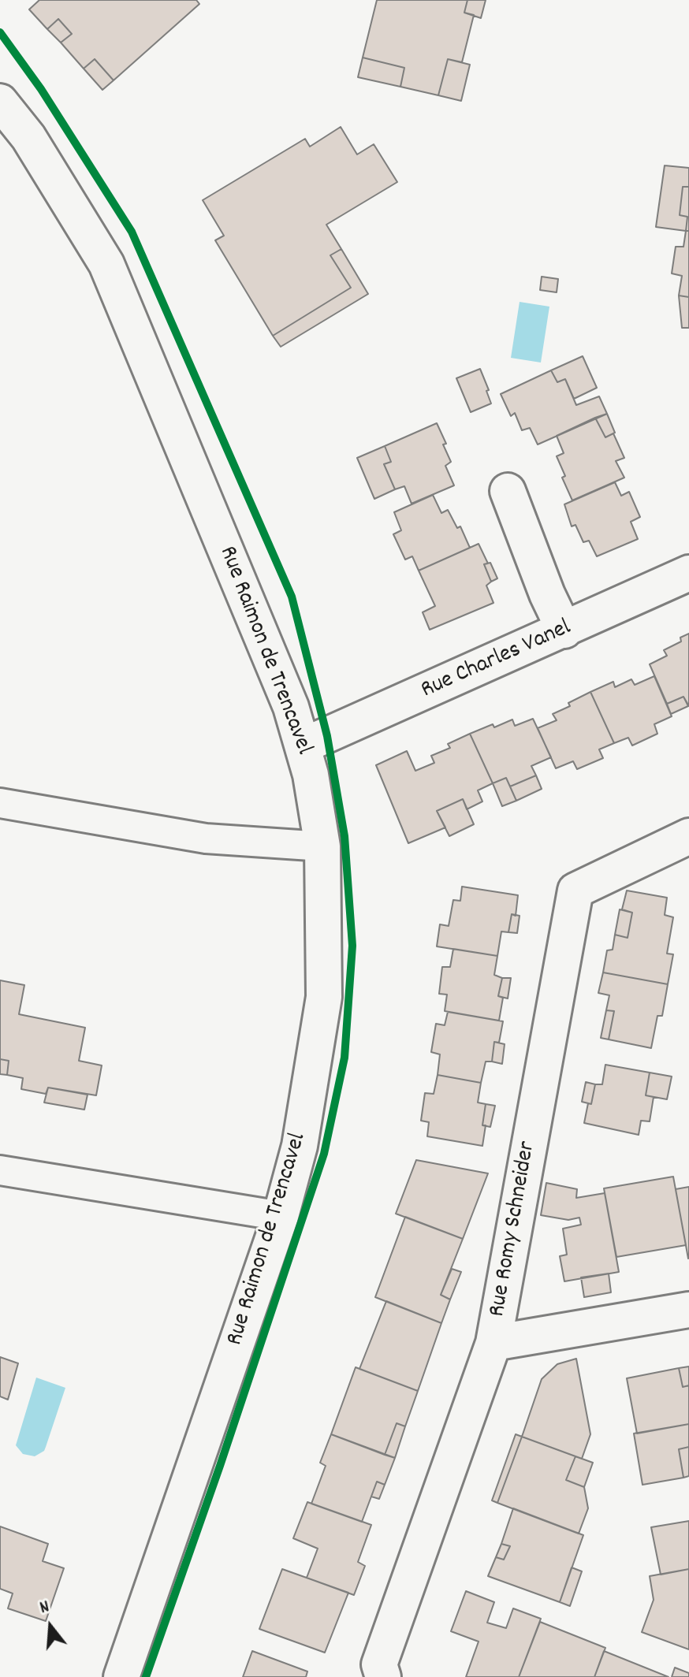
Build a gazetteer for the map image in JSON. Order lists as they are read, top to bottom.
{
  "streets": {
    "street": ["Rue Raimon de Trencavel", "Rue Charles Vanel", "Rue Romy Schneider"]
  },
  "crossings": [
    ["Rue Raimon de Trencavel", "Rue Charles Vanel"]
  ],
  "north": "top"
}
